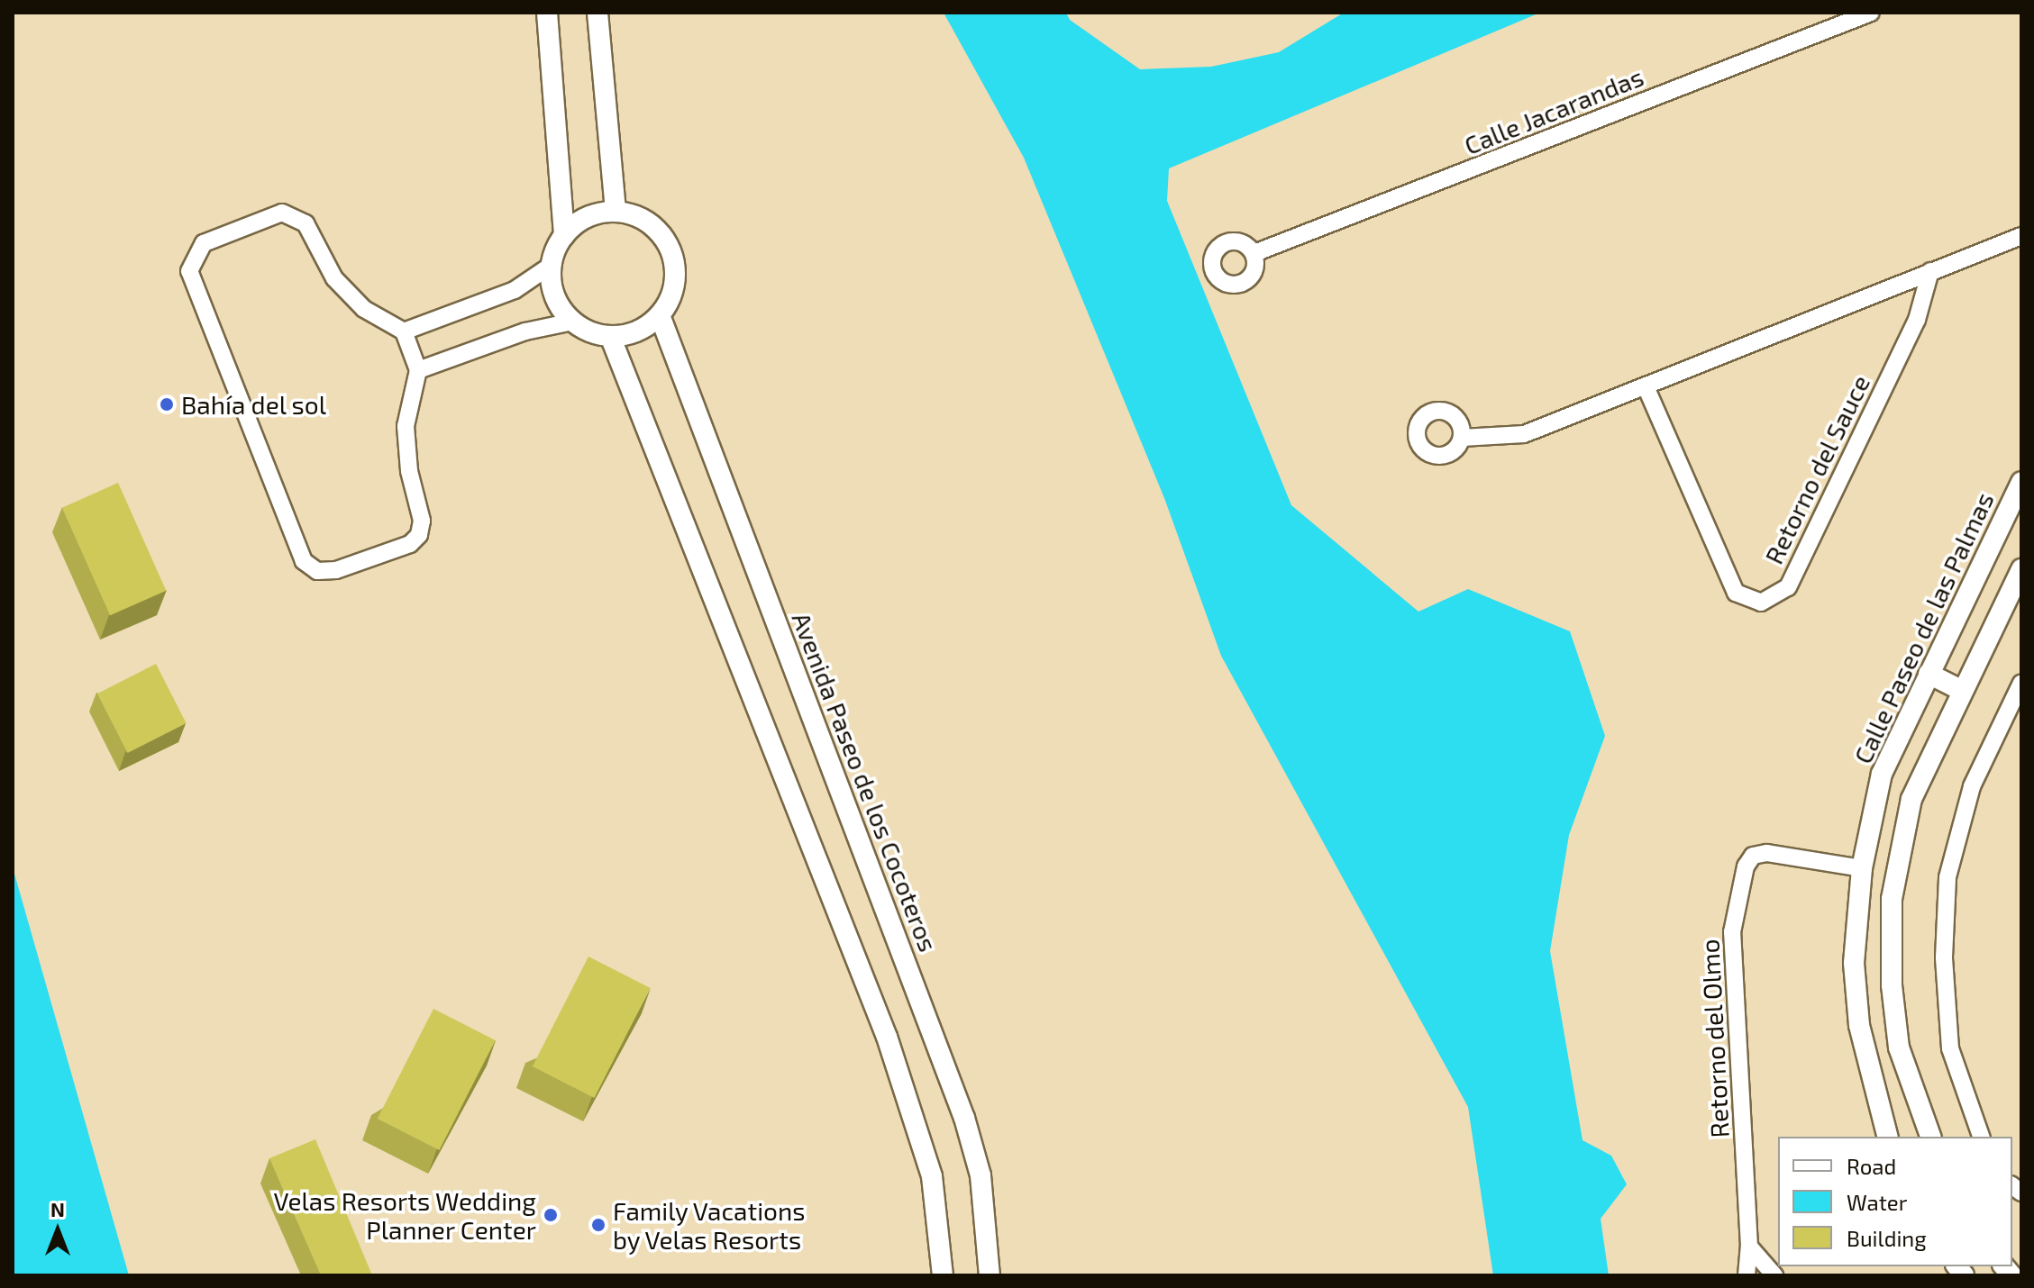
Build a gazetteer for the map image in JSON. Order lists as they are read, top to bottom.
{
  "streets": {
    "street": [
      "Calle Jacarandas",
      "Retorno del Sauce",
      "Calle Paseo de las Palmas",
      "Avenida Paseo de los Cocoteros",
      "Retorno del Olmo"
    ]
  },
  "crossings": [
    ["Calle Paseo de las Palmas", "Retorno del Olmo"]
  ],
  "places": ["Bahía del sol", "Velas Resorts Wedding Planner Center", "Family Vacations by Velas Resorts"],
  "legend": ["Road", "Water", "Building"],
  "north": "top"
}
